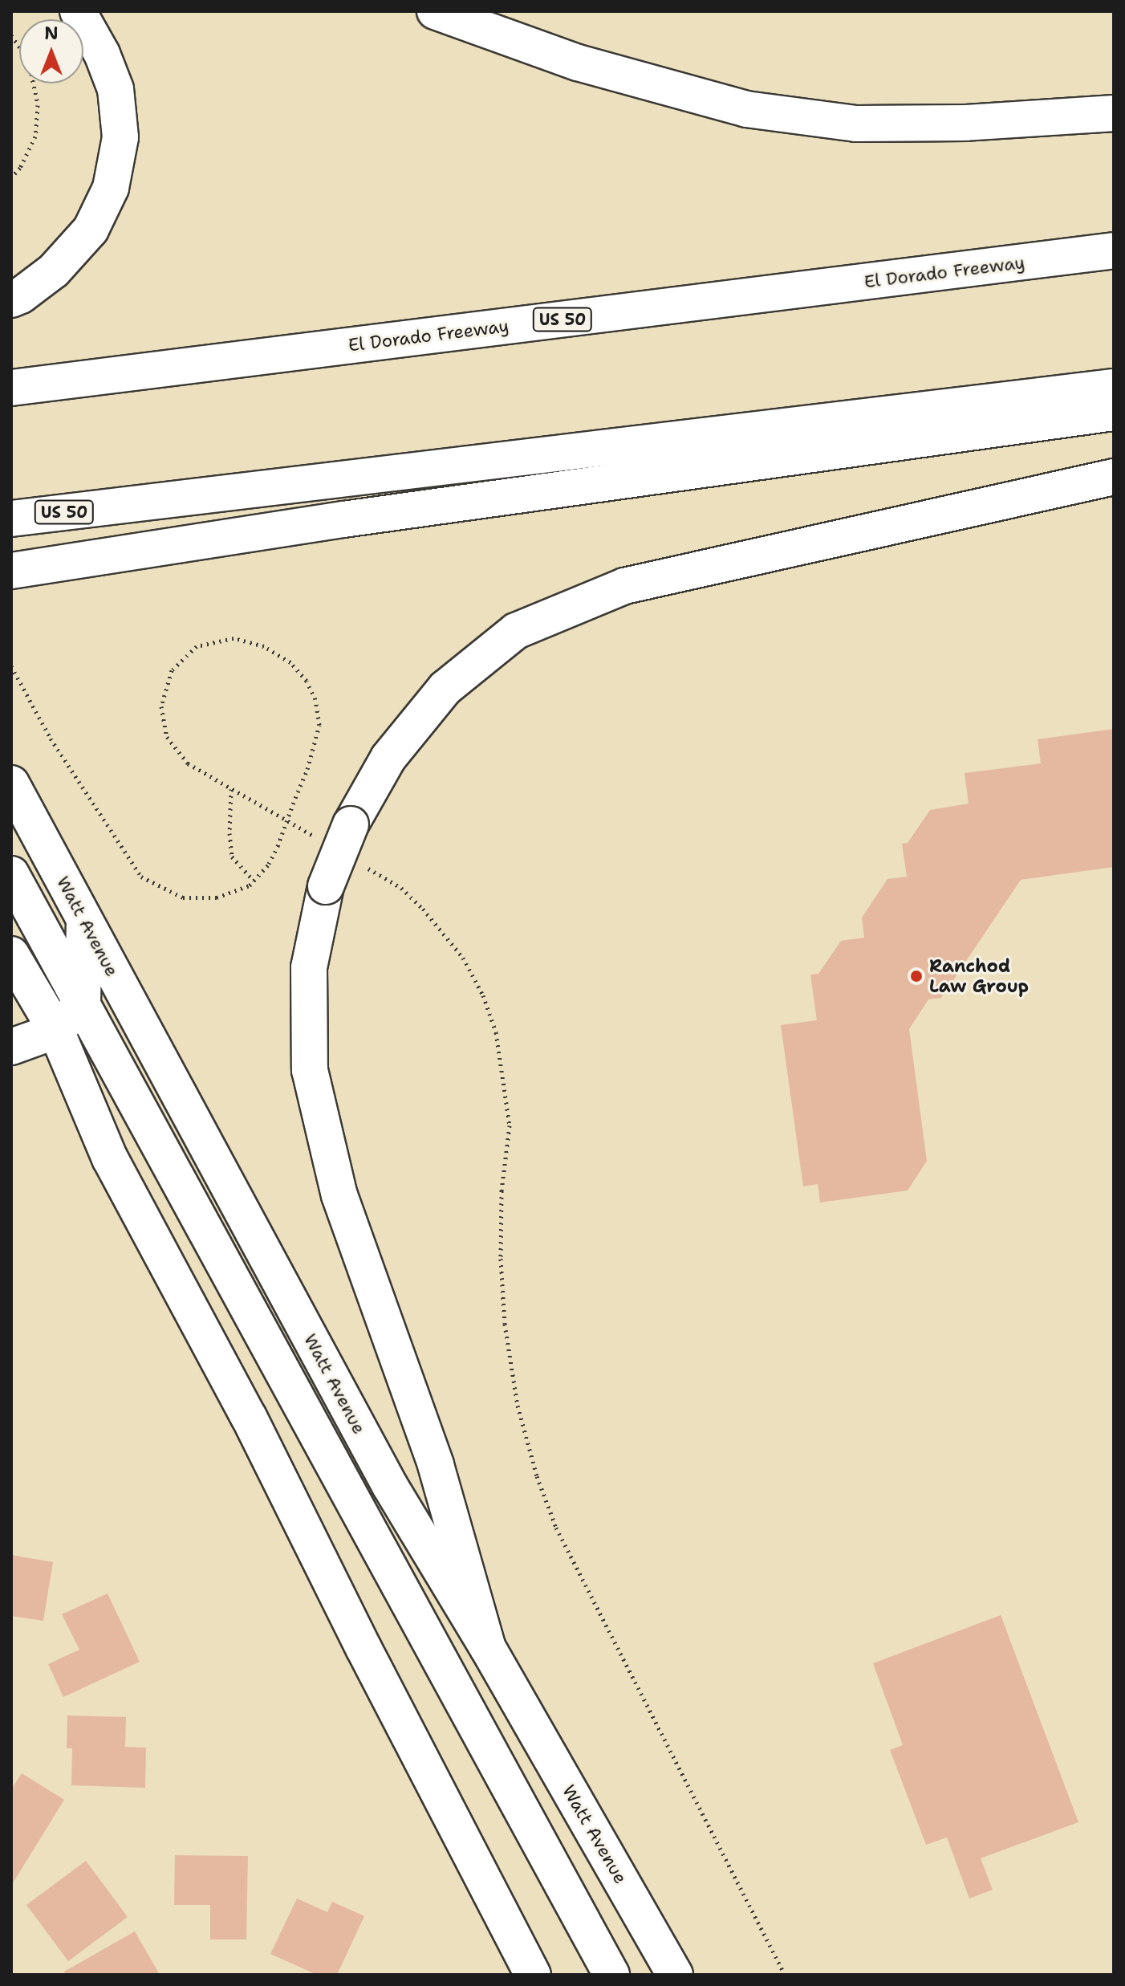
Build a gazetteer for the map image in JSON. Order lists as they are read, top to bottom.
{
  "streets": {
    "main road": ["El Dorado Freeway", "US 50", "Watt Avenue"]
  },
  "places": ["Ranchod Law Group"],
  "north": "top"
}
